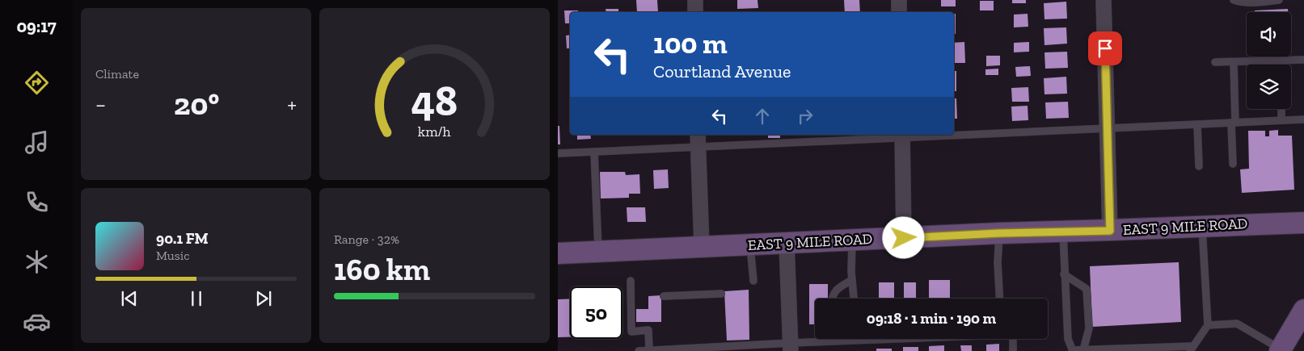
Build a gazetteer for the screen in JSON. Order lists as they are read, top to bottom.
{
  "streets": {
    "main road": ["EAST 9 MILE ROAD"]
  },
  "page": {
    "tabs": "09:17",
    "tile": [
      "Climate",
      ["Range · 32%", "160 km"]
    ],
    "turn": ["100 m", "Courtland Avenue"],
    "heat": ["−", "20°", "+"],
    "song": ["90.1 FM", "Music"],
    "limit": "50",
    "trip": "09:18 · 1 min · 190 m",
    "gauge": ["48", "km/h"]
  }
}
